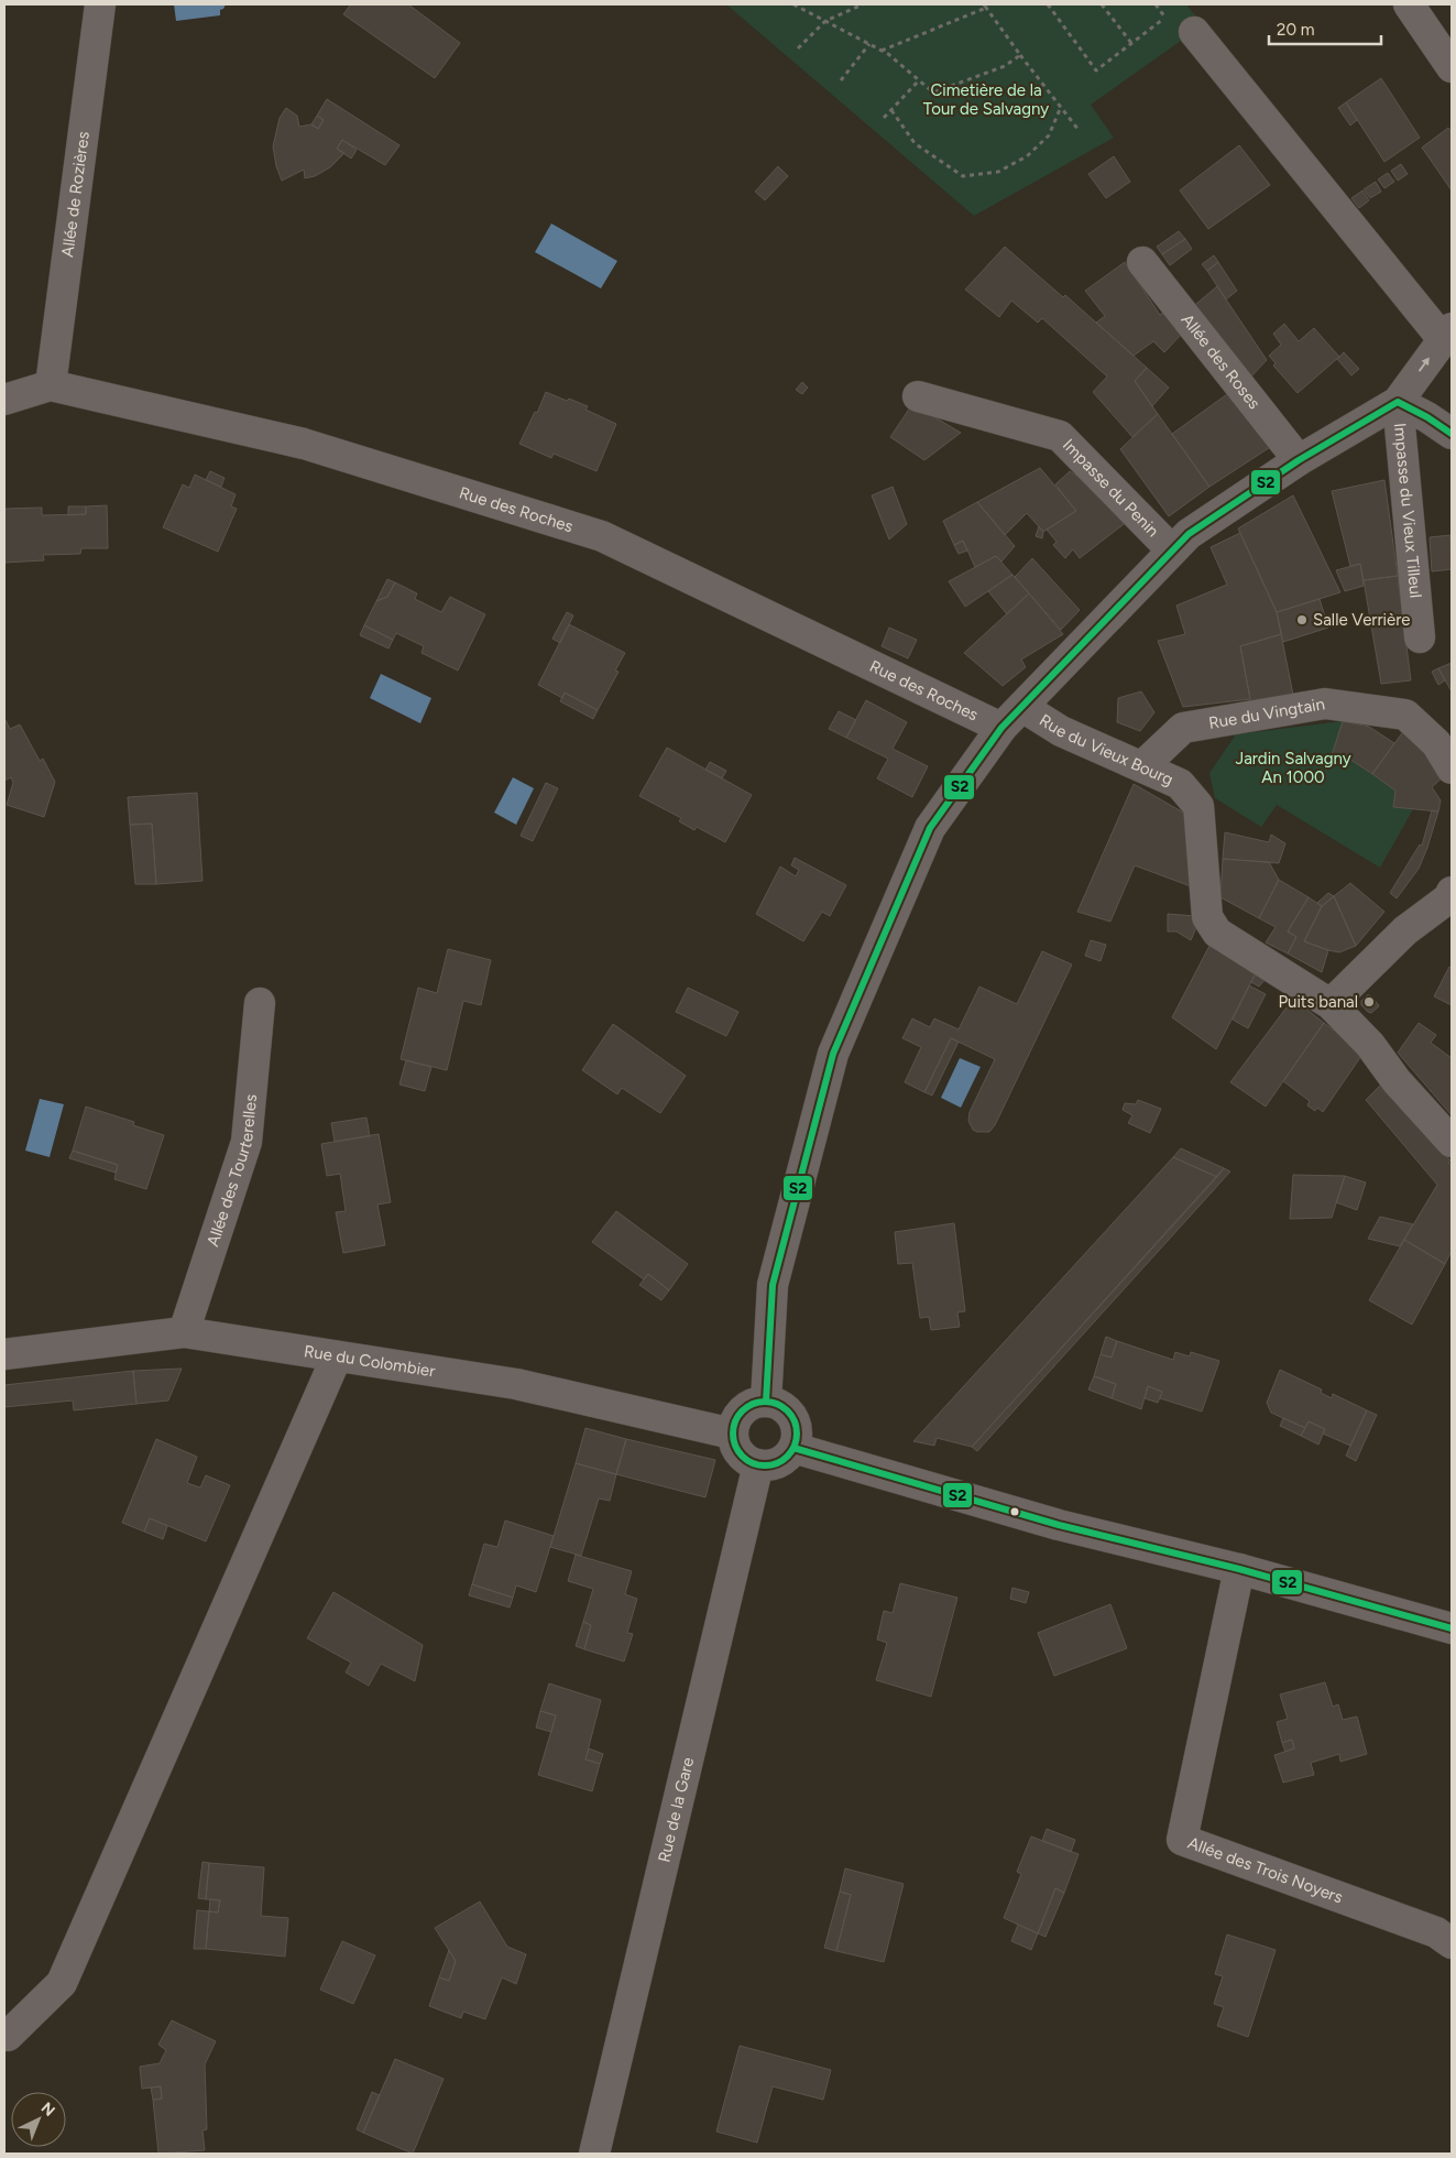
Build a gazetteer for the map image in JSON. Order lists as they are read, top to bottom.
{
  "streets": {
    "street": [
      "Allée de Rozières",
      "Allée des Roses",
      "Impasse du Penin",
      "Rue des Roches",
      "Impasse du Vieux Tilleul",
      "Rue du Vingtain",
      "Rue du Vieux Bourg",
      "Allée des Tourterelles",
      "Rue du Colombier",
      "Rue de la Gare",
      "Allée des Trois Noyers"
    ]
  },
  "crossings": [
    ["Allée de Rozières", "Rue des Roches"],
    ["Rue du Vingtain", "Rue du Vieux Bourg"],
    ["Allée des Tourterelles", "Rue du Colombier"],
    ["Rue du Colombier", "Rue de la Gare"]
  ],
  "parks": ["Cimetière de la Tour de Salvagny", "Jardin Salvagny An 1000"],
  "places": ["Salle Verrière", "Puits banal"],
  "lines": ["transit line S2"],
  "scale_bar": "20 m",
  "north": "top right"
}
